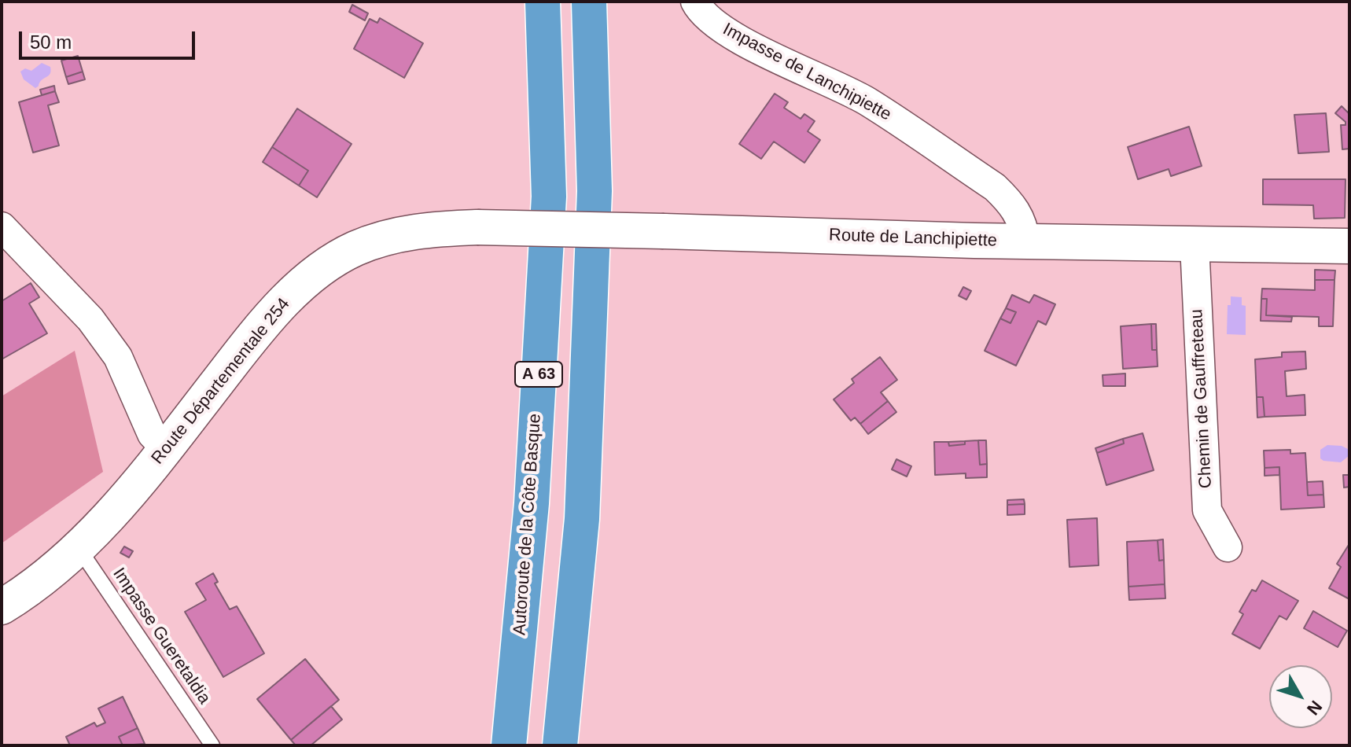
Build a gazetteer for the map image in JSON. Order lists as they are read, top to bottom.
{
  "streets": {
    "highway": ["A 63", "Autoroute de la Côte Basque"],
    "street": [
      "Impasse de Lanchipiette",
      "Route de Lanchipiette",
      "Route Départementale 254",
      "Chemin de Gauffreteau"
    ],
    "lane": ["Impasse Gueretaldia"]
  },
  "crossings": [
    ["Impasse de Lanchipiette", "Route de Lanchipiette"],
    ["Route de Lanchipiette", "Route Départementale 254"],
    ["Route de Lanchipiette", "Chemin de Gauffreteau"],
    ["Route Départementale 254", "Impasse Gueretaldia"]
  ],
  "scale_bar": "50 m",
  "north": "bottom right"
}
